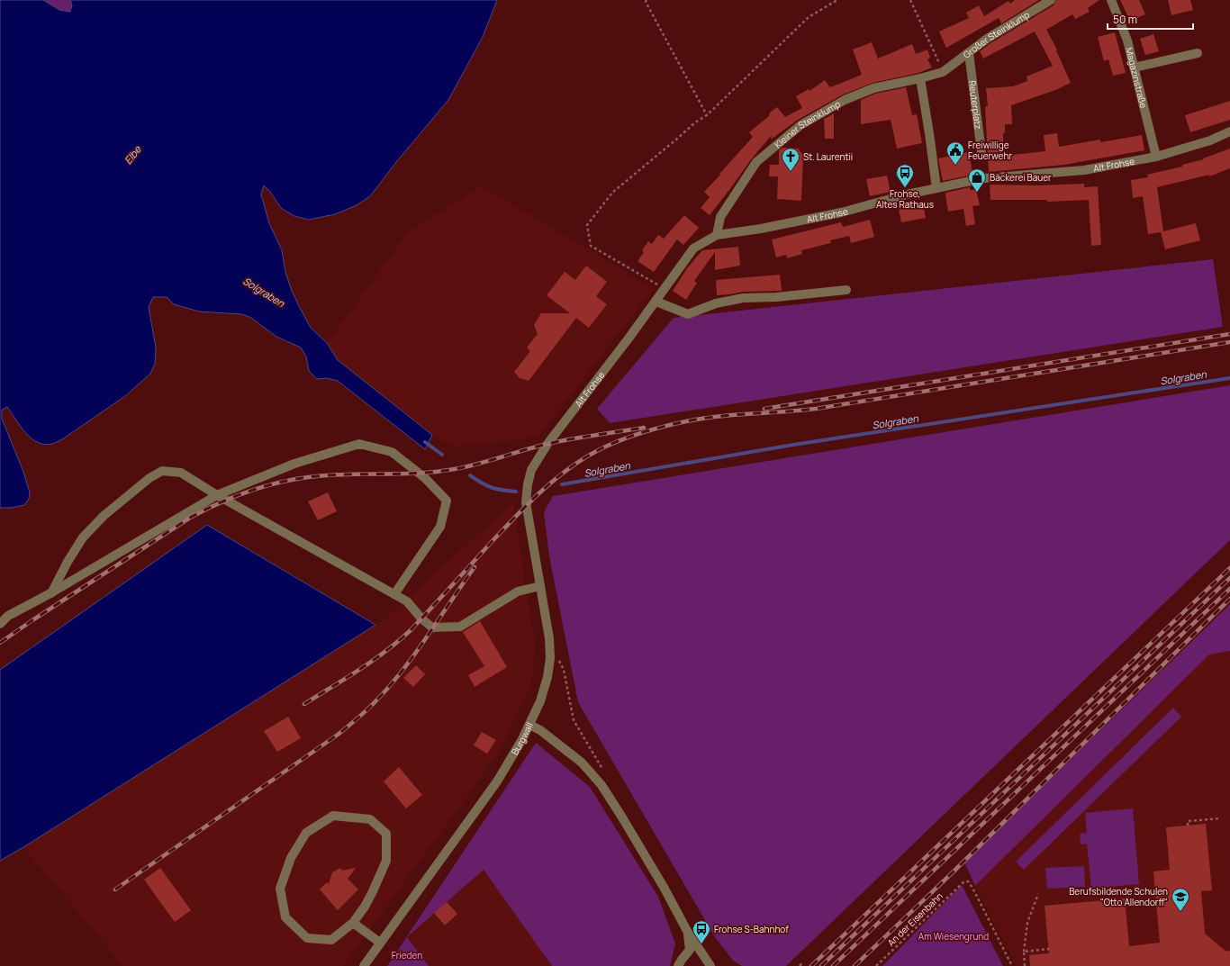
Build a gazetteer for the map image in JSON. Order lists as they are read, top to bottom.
{
  "streets": {
    "street": [
      "Großer Steinklump",
      "Magazinstraße",
      "Reuterplatz",
      "Kleiner Steinklump",
      "Alt Frohse",
      "Burgwall"
    ],
    "path": ["An der Eisenbahn"]
  },
  "crossings": [
    ["Großer Steinklump", "Reuterplatz"],
    ["Großer Steinklump", "Kleiner Steinklump"],
    ["Magazinstraße", "Alt Frohse"],
    ["Kleiner Steinklump", "Alt Frohse"],
    ["Alt Frohse", "Burgwall"]
  ],
  "water": ["Elbe", "Solgraben"],
  "parks": ["Am Wiesengrund", "Frieden"],
  "places": {
    "public building": ["Freiwillige Feuerwehr"],
    "church": ["St. Laurentii"],
    "bus stop": ["Frohse, Altes Rathaus", "Frohse S-Bahnhof"],
    "shop": ["Bäckerei Bauer"],
    "school or university": ["Berufsbildende Schulen \"Otto Allendorff\""]
  },
  "scale_bar": "50 m"
}
